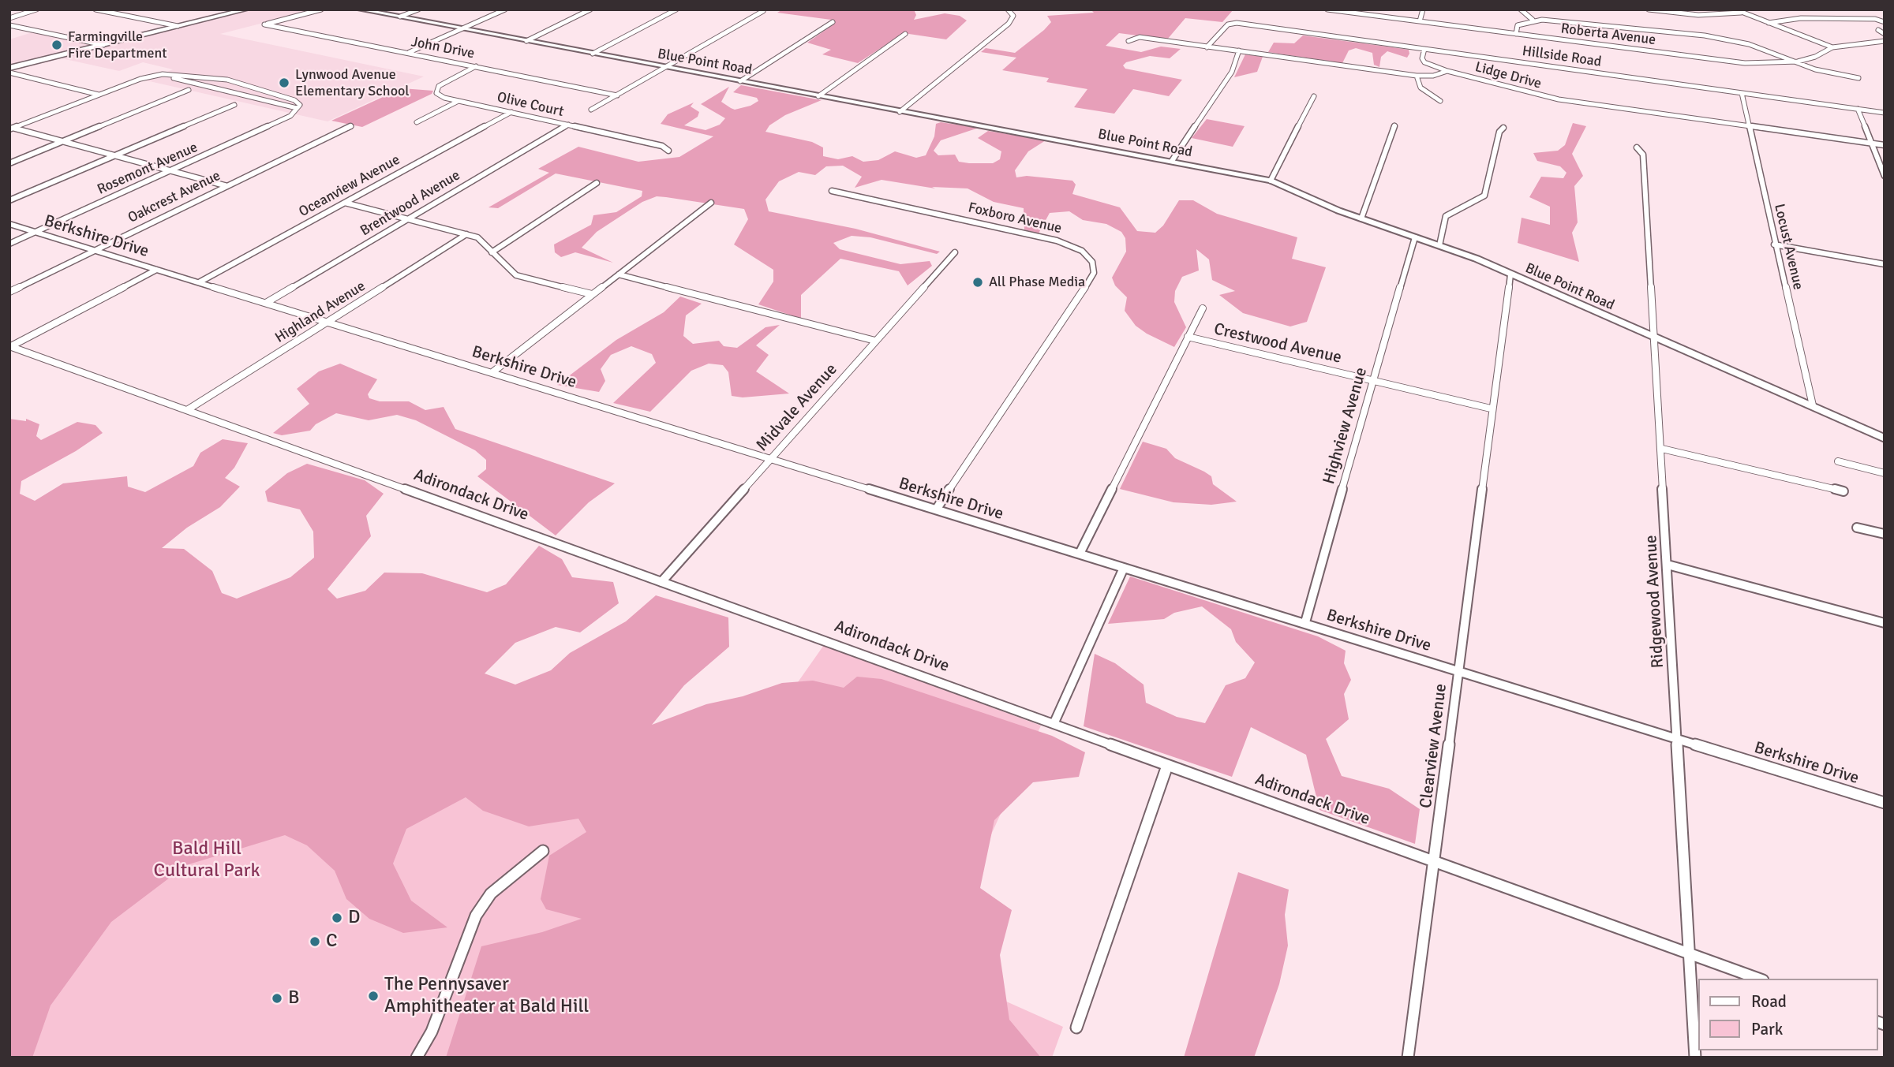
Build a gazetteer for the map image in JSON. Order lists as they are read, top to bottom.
{
  "streets": {
    "street": [
      "Roberta Avenue",
      "John Drive",
      "Hillside Road",
      "Blue Point Road",
      "Lidge Drive",
      "Olive Court",
      "Rosemont Avenue",
      "Oceanview Avenue",
      "Oakcrest Avenue",
      "Brentwood Avenue",
      "Foxboro Avenue",
      "Berkshire Drive",
      "Locust Avenue",
      "Highland Avenue",
      "Crestwood Avenue",
      "Midvale Avenue",
      "Highview Avenue",
      "Adirondack Drive",
      "Ridgewood Avenue",
      "Clearview Avenue"
    ]
  },
  "crossings": [
    ["John Drive", "Olive Court"],
    ["Hillside Road", "Lidge Drive"],
    ["Hillside Road", "Locust Avenue"],
    ["Blue Point Road", "Locust Avenue"],
    ["Blue Point Road", "Highview Avenue"],
    ["Blue Point Road", "Ridgewood Avenue"],
    ["Blue Point Road", "Clearview Avenue"],
    ["Lidge Drive", "Locust Avenue"],
    ["Olive Court", "Oceanview Avenue"],
    ["Olive Court", "Brentwood Avenue"],
    ["Rosemont Avenue", "Berkshire Drive"],
    ["Oceanview Avenue", "Berkshire Drive"],
    ["Oakcrest Avenue", "Berkshire Drive"],
    ["Brentwood Avenue", "Berkshire Drive"],
    ["Foxboro Avenue", "Berkshire Drive"],
    ["Berkshire Drive", "Highland Avenue"],
    ["Berkshire Drive", "Midvale Avenue"],
    ["Berkshire Drive", "Highview Avenue"],
    ["Berkshire Drive", "Ridgewood Avenue"],
    ["Berkshire Drive", "Clearview Avenue"],
    ["Highland Avenue", "Adirondack Drive"],
    ["Crestwood Avenue", "Highview Avenue"],
    ["Crestwood Avenue", "Clearview Avenue"],
    ["Midvale Avenue", "Adirondack Drive"],
    ["Adirondack Drive", "Ridgewood Avenue"],
    ["Adirondack Drive", "Clearview Avenue"]
  ],
  "parks": ["Bald Hill Cultural Park"],
  "places": [
    "Farmingville Fire Department",
    "Lynwood Avenue Elementary School",
    "All Phase Media",
    "D",
    "C",
    "The Pennysaver Amphitheater at Bald Hill",
    "B"
  ],
  "legend": ["Road", "Park"]
}
